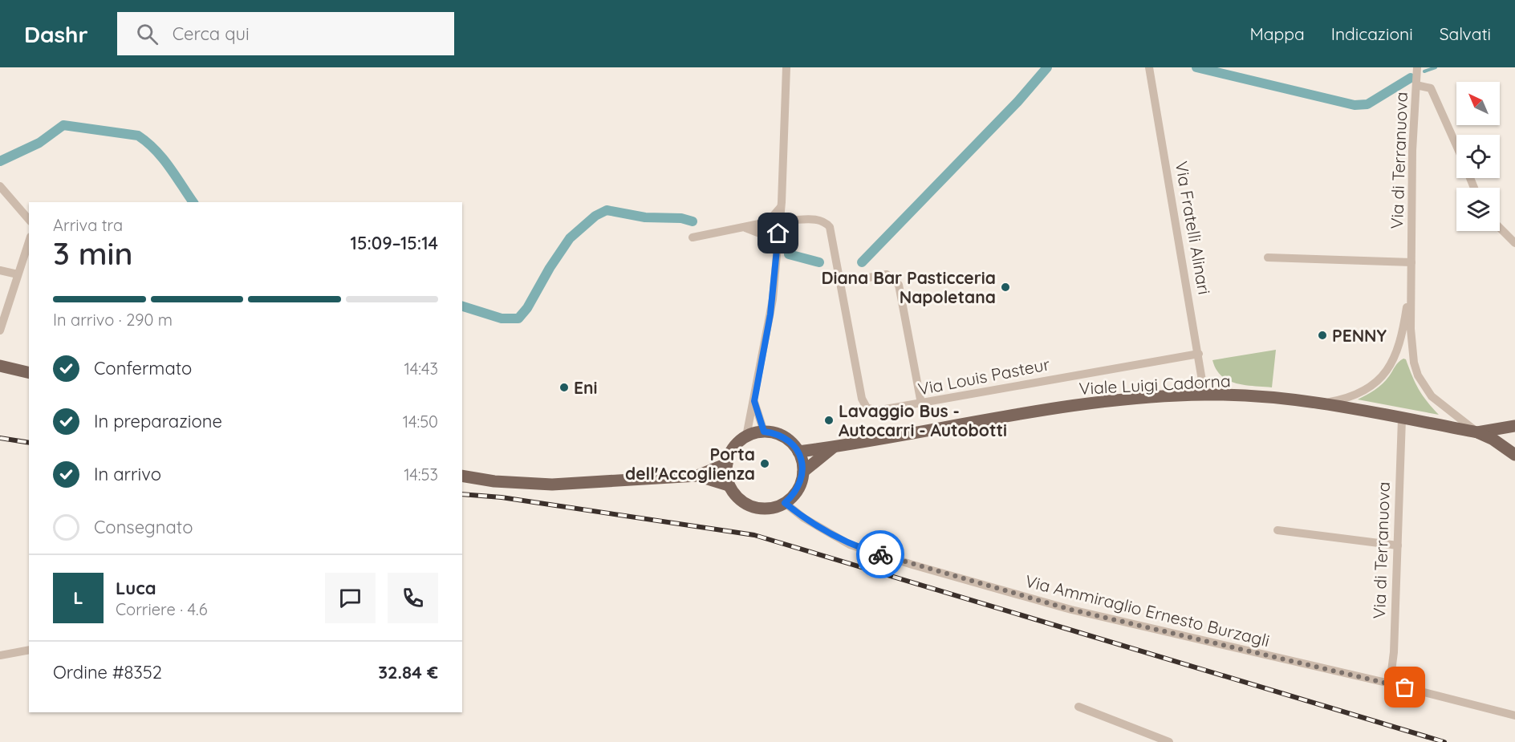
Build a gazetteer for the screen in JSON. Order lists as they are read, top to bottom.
{
  "streets": {
    "main road": ["Viale Luigi Cadorna"],
    "street": [
      "Via di Terranuova",
      "Via Fratelli Alinari",
      "Via Louis Pasteur",
      "Via Ammiraglio Ernesto Burzagli"
    ]
  },
  "crossings": [
    ["Via di Terranuova", "Viale Luigi Cadorna"],
    ["Via di Terranuova", "Via Ammiraglio Ernesto Burzagli"],
    ["Via Fratelli Alinari", "Via Louis Pasteur"],
    ["Via Fratelli Alinari", "Viale Luigi Cadorna"],
    ["Viale Luigi Cadorna", "Via Ammiraglio Ernesto Burzagli"]
  ],
  "places": [
    "Diana Bar Pasticceria Napoletana",
    "PENNY",
    "Eni",
    "Lavaggio Bus - Autocarri - Autobotti",
    "Porta dell'Accoglienza"
  ],
  "north": "top left",
  "page": {
    "header": "Dashr",
    "search": "Cerca qui",
    "nav": ["Mappa", "Indicazioni", "Salvati"],
    "heading": ["3 min", "Arriva tra", "15:09–15:14"],
    "panel": [
      "Luca",
      "Corriere · 4.6",
      "Ordine #8352",
      "32.84 €"
    ],
    "bar": "In arrivo · 290 m",
    "list": [
      ["Confermato", "14:43"],
      ["In preparazione", "14:50"],
      ["In arrivo", "14:53"],
      "Consegnato"
    ],
    "round": "L"
  }
}
